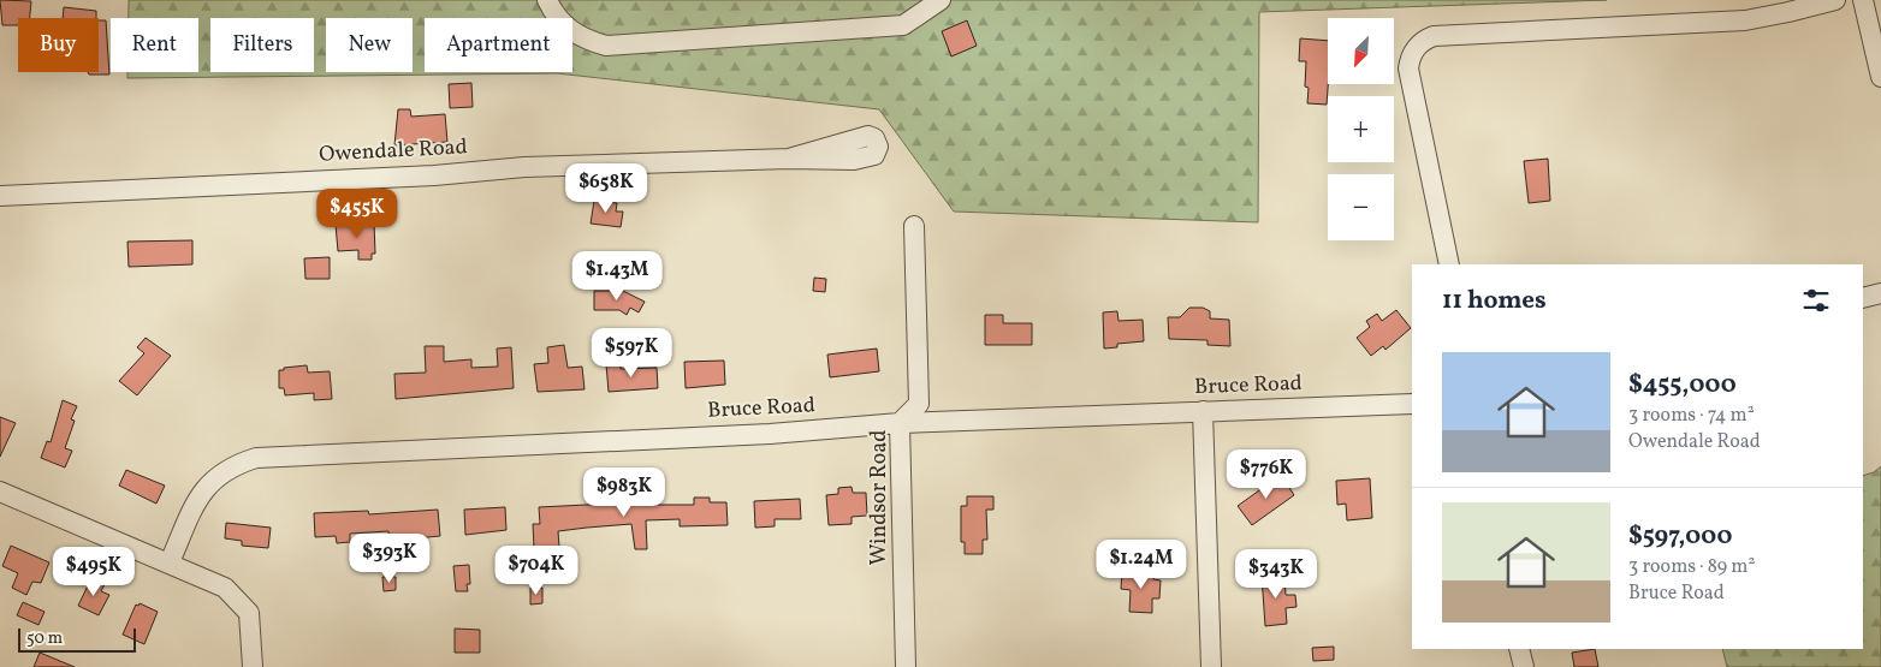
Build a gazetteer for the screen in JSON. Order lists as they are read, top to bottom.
{
  "streets": {
    "street": ["Owendale Road", "Bruce Road", "Windsor Road"]
  },
  "crossings": [
    ["Bruce Road", "Windsor Road"]
  ],
  "scale_bar": "50 m",
  "north": "bottom left",
  "page": {
    "map_buttons": ["+", "−"],
    "chip": [
      "Buy",
      "Rent",
      "Filters",
      "New",
      "Apartment"
    ],
    "price": [
      "$658K",
      "$455K",
      "$1.43M",
      "$597K",
      "$776K",
      "$983K",
      "$393K",
      "$1.24M",
      "$704K",
      "$495K",
      "$343K"
    ],
    "heading": "11 homes",
    "list": [
      {
        "name": "$455,000",
        "note": "3 rooms · 74 m² · Owendale Road"
      },
      {
        "name": "$597,000",
        "note": "3 rooms · 89 m² · Bruce Road"
      }
    ],
    "scale": "50 m"
  }
}
